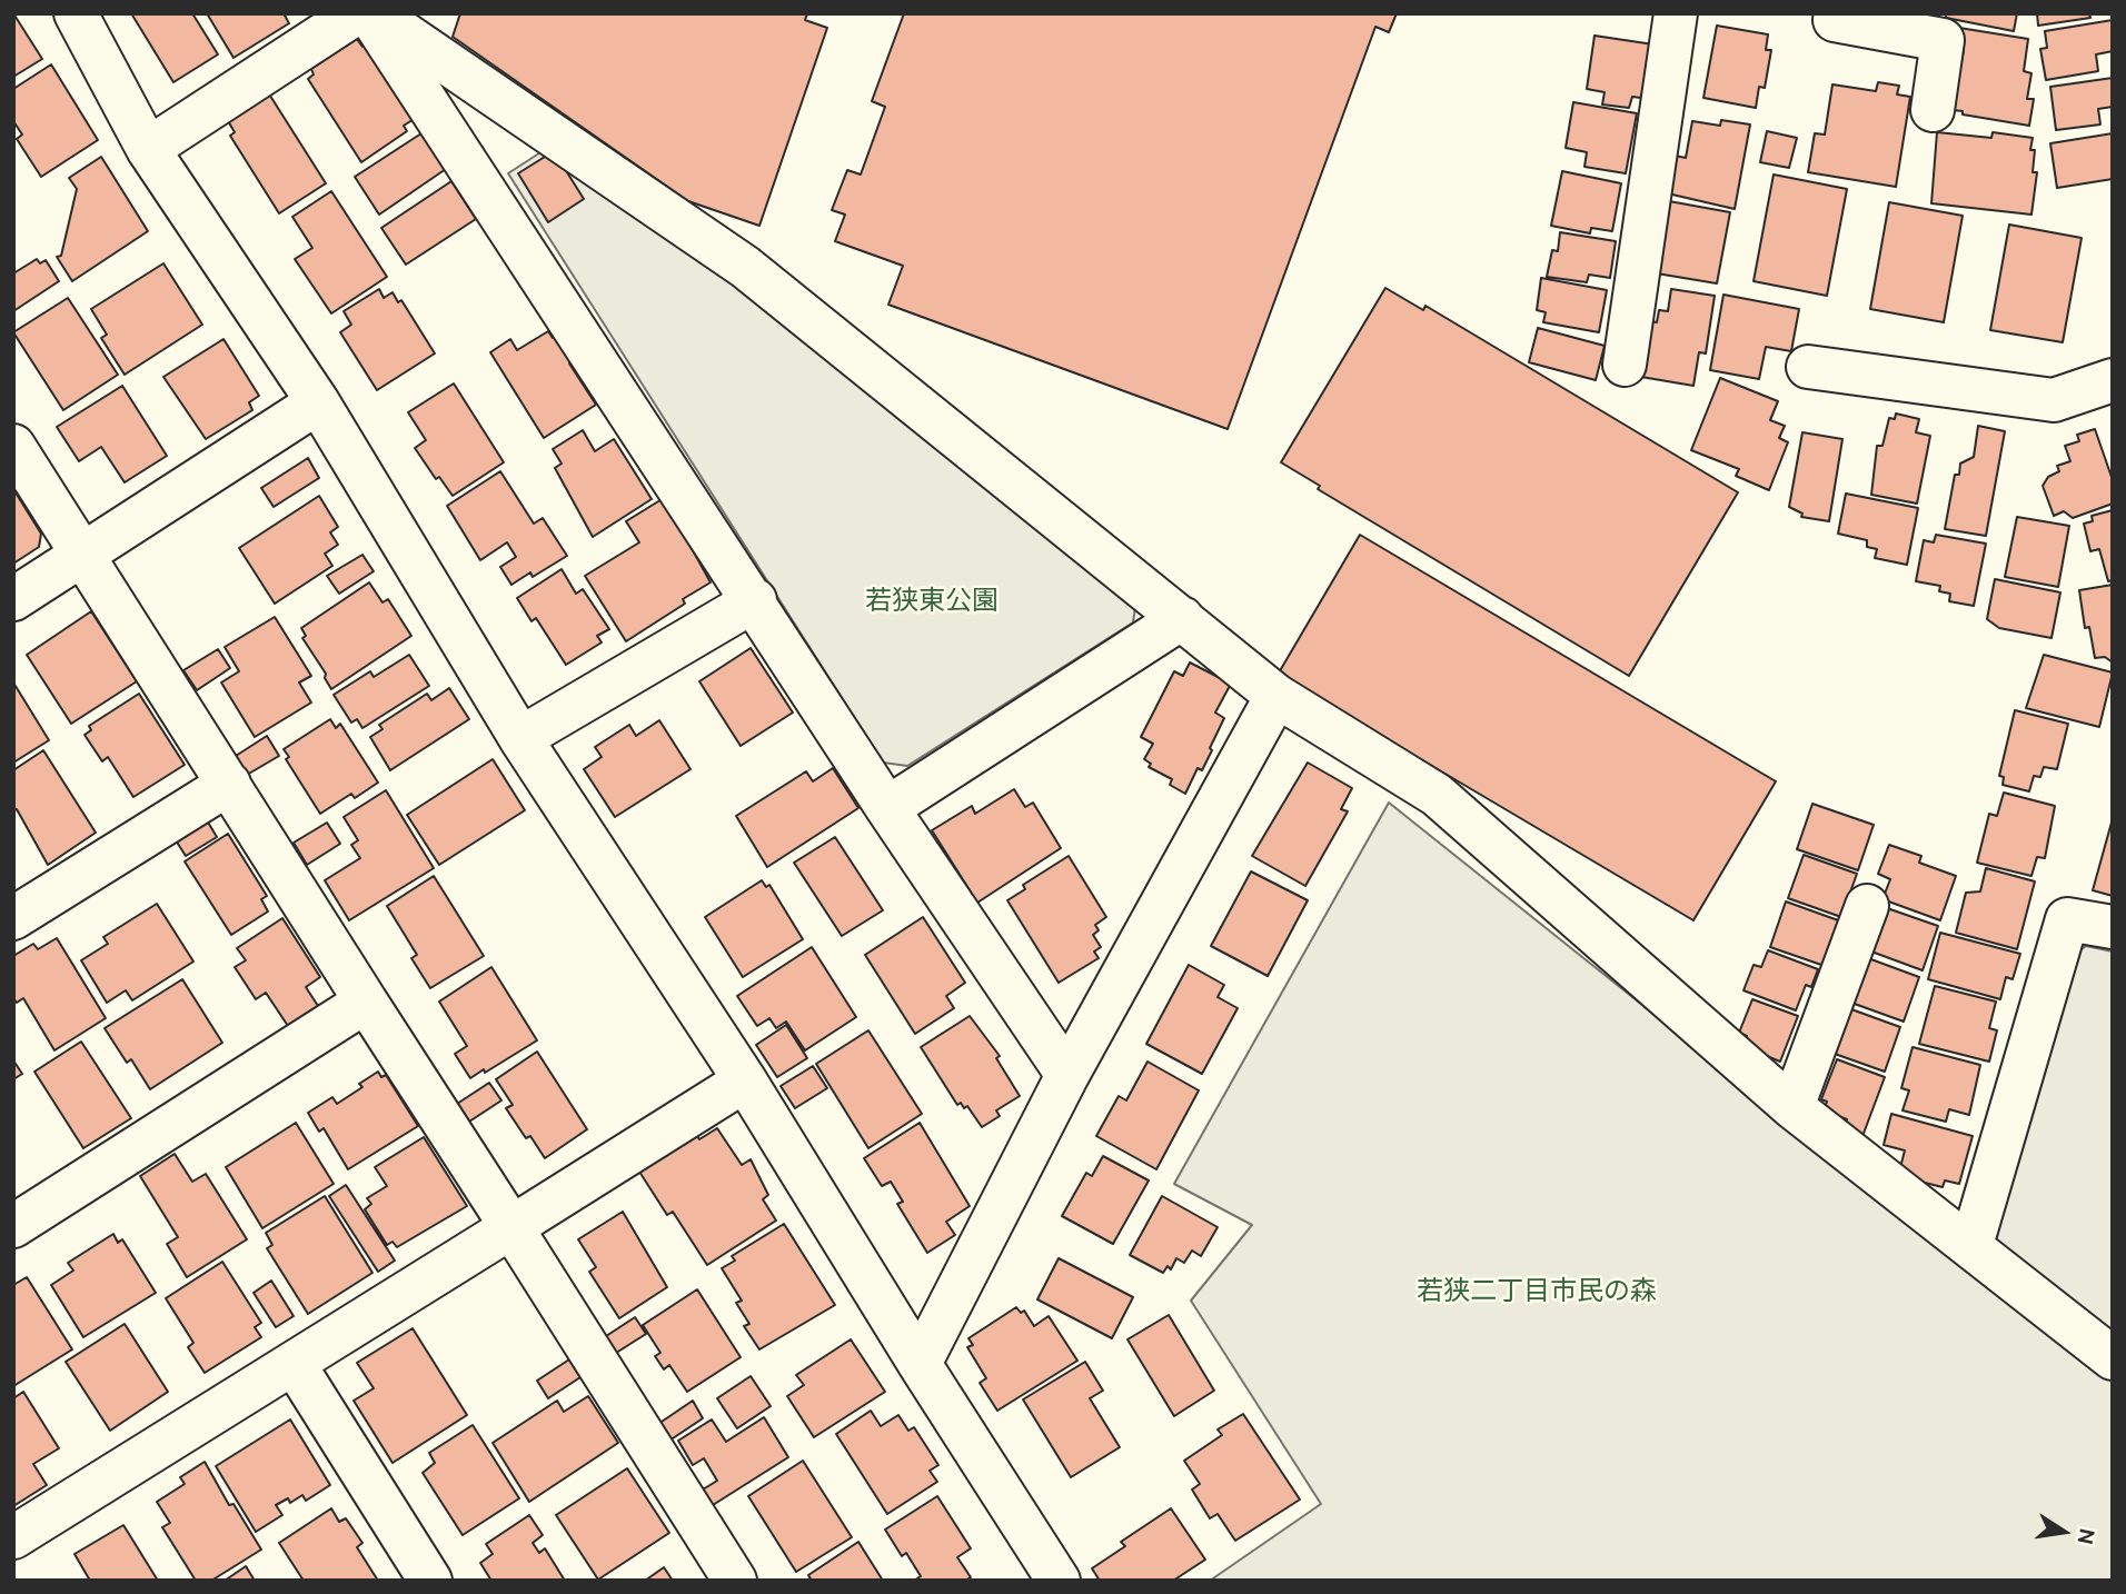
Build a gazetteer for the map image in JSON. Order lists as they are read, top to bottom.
{
  "parks": ["若狭東公園", "若狭二丁目市民の森"],
  "north": "right"
}
